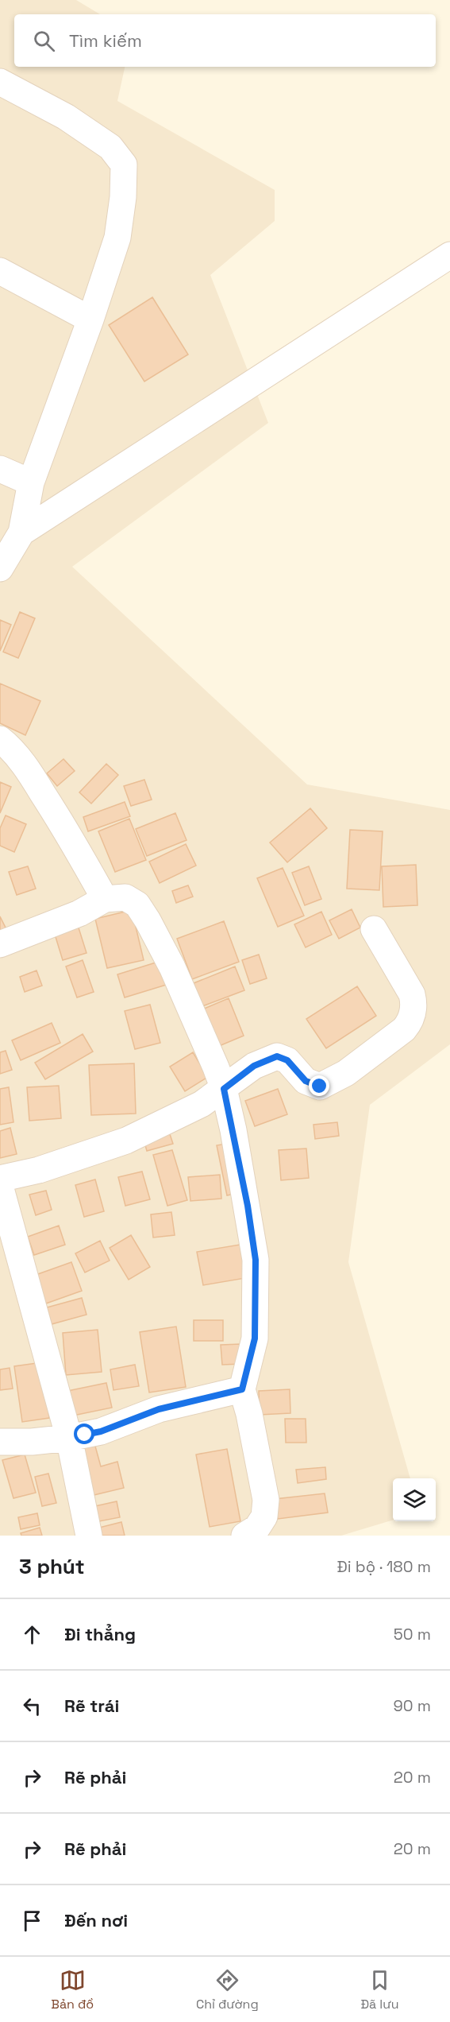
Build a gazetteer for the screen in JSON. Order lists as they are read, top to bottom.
{
  "page": {
    "search": "Tìm kiếm",
    "heading": ["3 phút", "Đi bộ · 180 m"],
    "list": [
      ["Đi thẳng", "50 m"],
      ["Rẽ trái", "90 m"],
      ["Rẽ phải", "20 m"],
      ["Rẽ phải", "20 m"],
      "Đến nơi"
    ],
    "nav": ["Bản đồ", "Chỉ đường", "Đã lưu"]
  }
}
